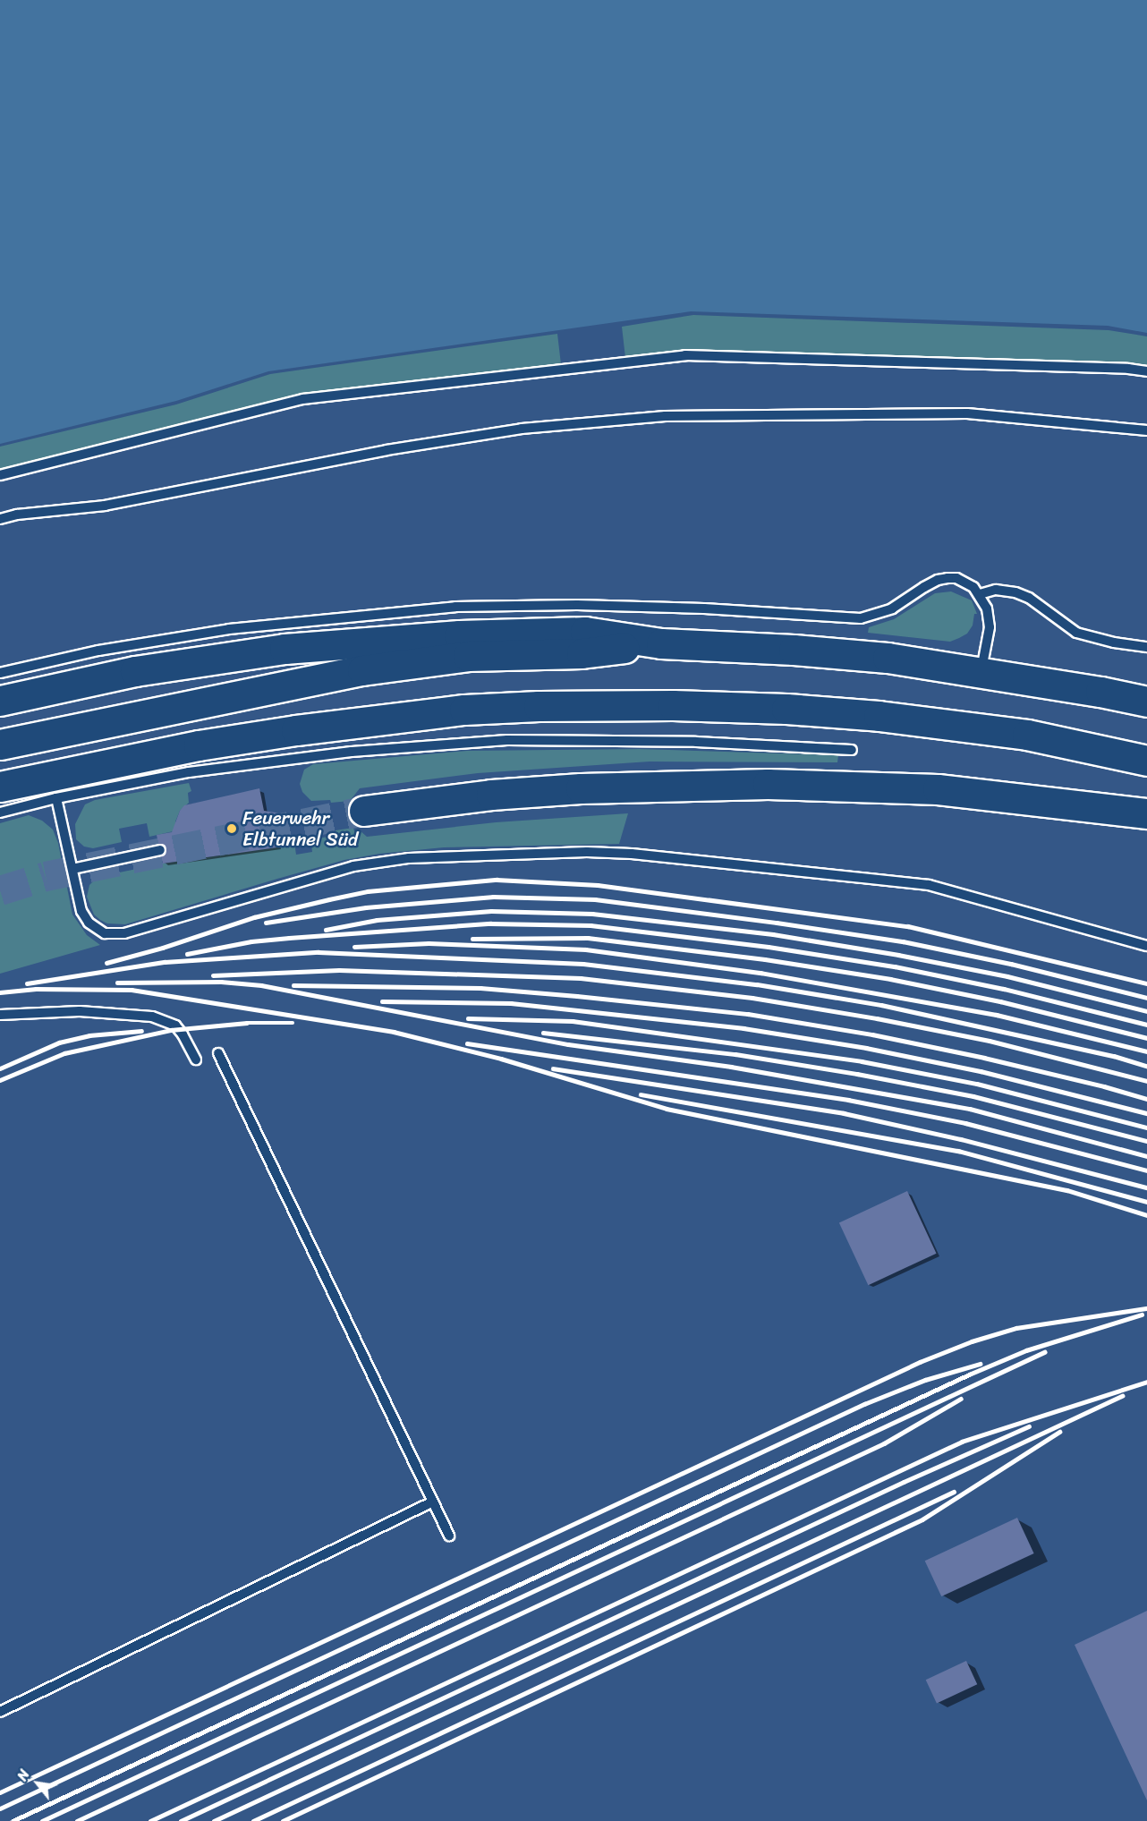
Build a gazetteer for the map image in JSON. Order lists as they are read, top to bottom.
{
  "places": ["Feuerwehr Elbtunnel Süd"],
  "north": "top left"
}
